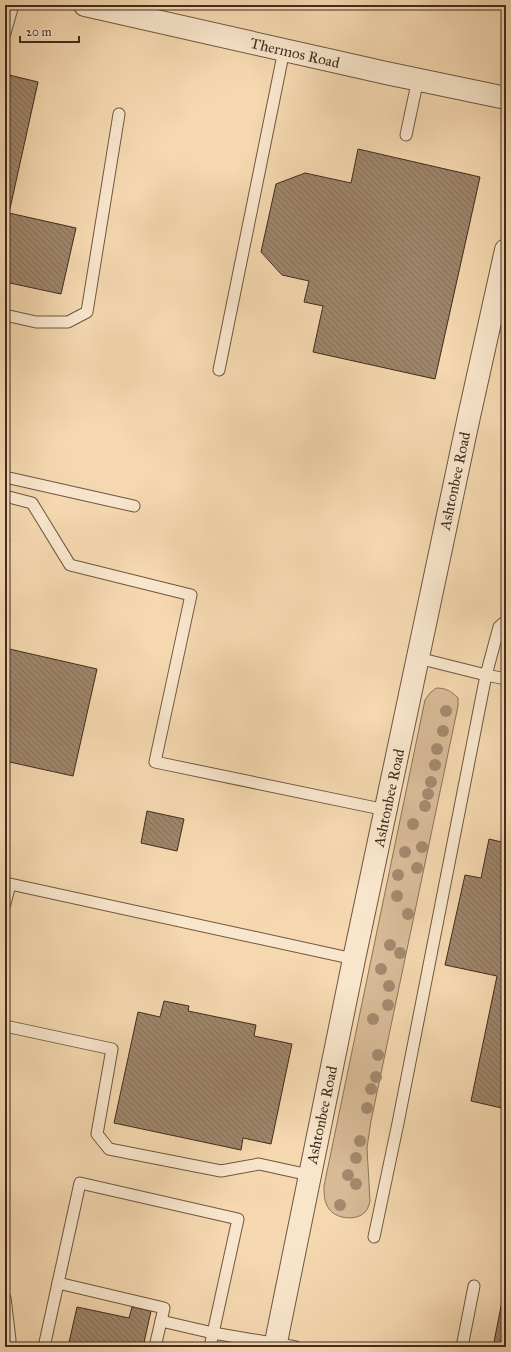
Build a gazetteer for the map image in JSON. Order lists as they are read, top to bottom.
{
  "streets": {
    "street": ["Thermos Road", "Ashtonbee Road"]
  },
  "scale_bar": "20 m"
}
